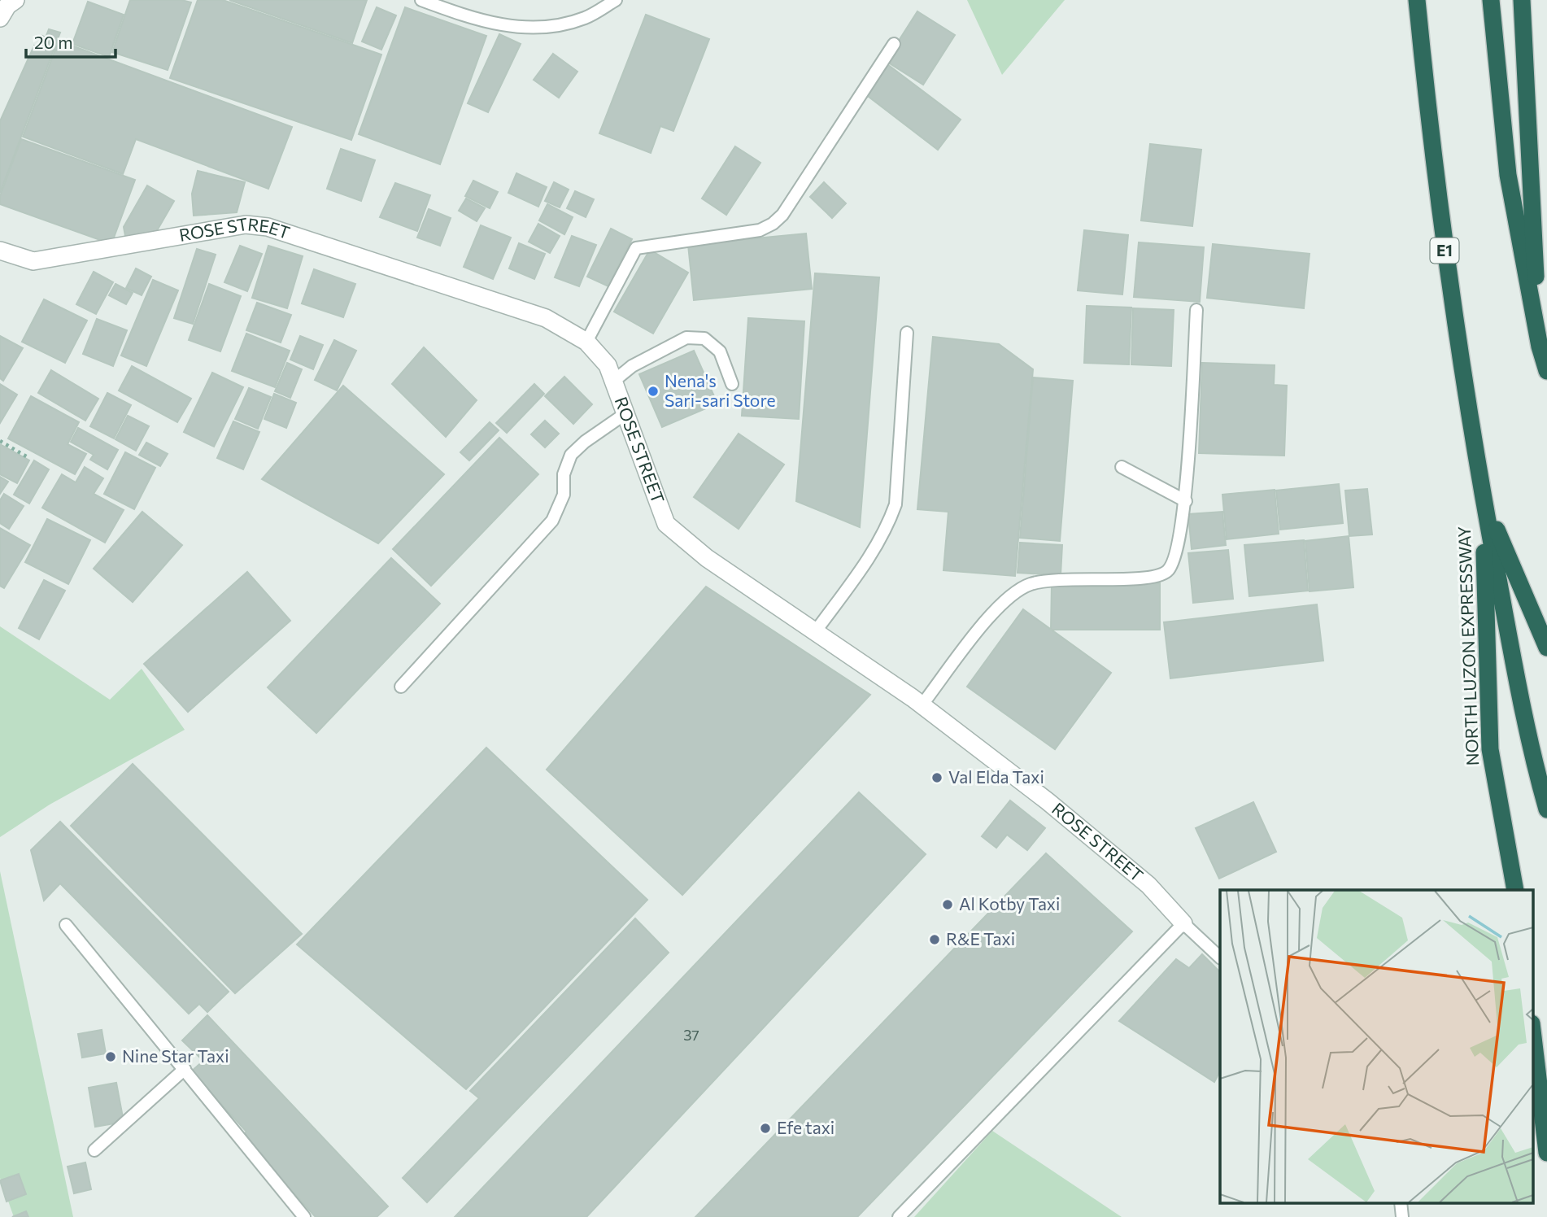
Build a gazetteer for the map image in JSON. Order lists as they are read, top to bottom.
{
  "streets": {
    "highway": ["E1", "NORTH LUZON EXPRESSWAY"],
    "street": ["ROSE STREET"]
  },
  "places": [
    "Nena's Sari-sari Store",
    "Val Elda Taxi",
    "Al Kotby Taxi",
    "R&E Taxi",
    "Nine Star Taxi",
    "Efe taxi"
  ],
  "house_numbers": ["37"],
  "scale_bar": "20 m"
}
